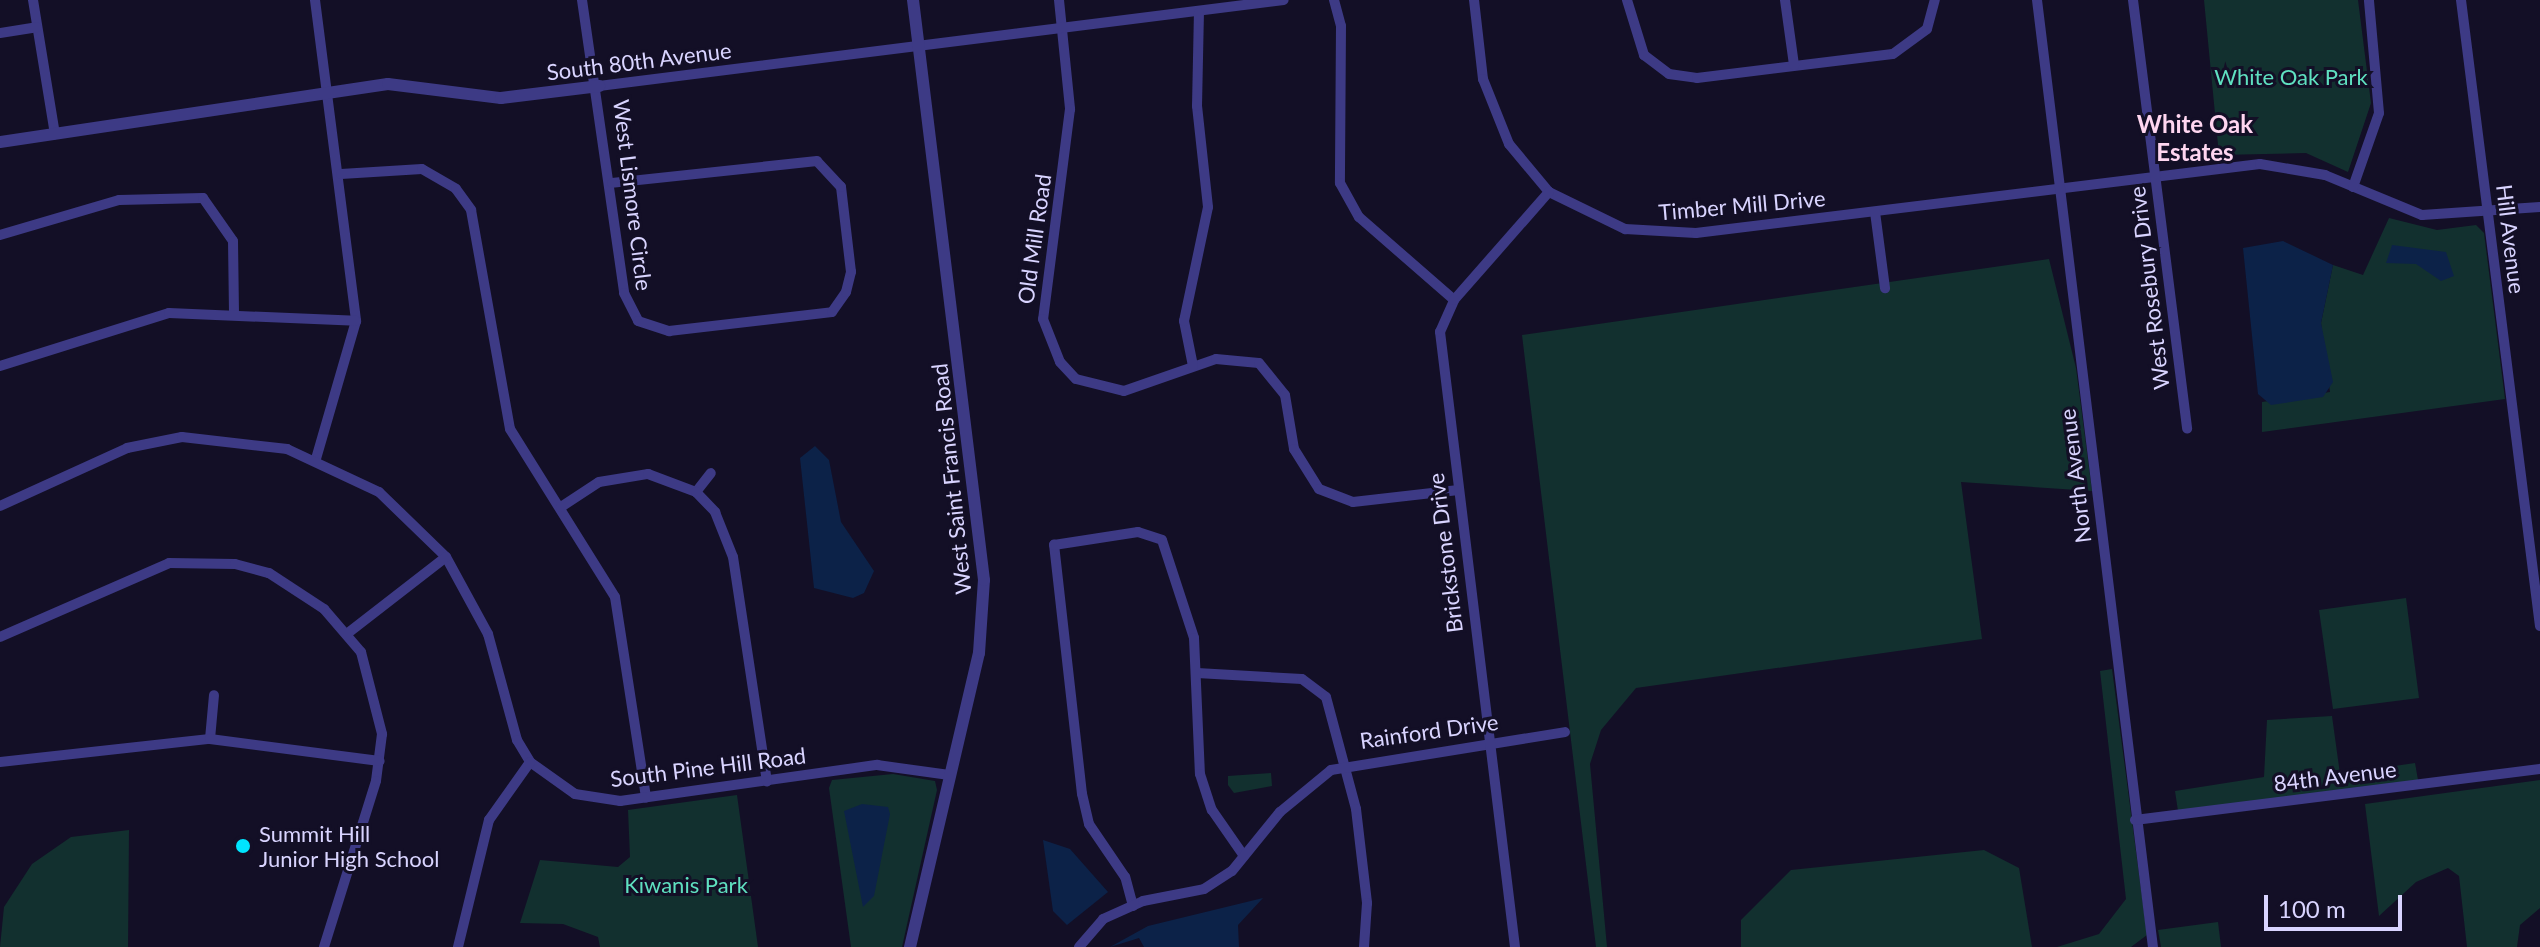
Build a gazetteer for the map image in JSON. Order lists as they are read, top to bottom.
{
  "streets": {
    "street": [
      "South 80th Avenue",
      "West Lismore Circle",
      "Timber Mill Drive",
      "Old Mill Road",
      "Hill Avenue",
      "West Rosebury Drive",
      "North Avenue",
      "West Saint Francis Road",
      "Brickstone Drive",
      "Rainford Drive",
      "South Pine Hill Road",
      "84th Avenue"
    ]
  },
  "crossings": [
    ["South 80th Avenue", "West Lismore Circle"],
    ["South 80th Avenue", "Old Mill Road"],
    ["South 80th Avenue", "West Saint Francis Road"],
    ["Timber Mill Drive", "Hill Avenue"],
    ["Timber Mill Drive", "West Rosebury Drive"],
    ["Timber Mill Drive", "North Avenue"],
    ["Timber Mill Drive", "Brickstone Drive"],
    ["Old Mill Road", "Brickstone Drive"],
    ["North Avenue", "84th Avenue"],
    ["West Saint Francis Road", "South Pine Hill Road"],
    ["Brickstone Drive", "Rainford Drive"]
  ],
  "districts": ["White Oak Estates"],
  "parks": ["White Oak Park", "Kiwanis Park"],
  "places": ["Summit Hill Junior High School"],
  "scale_bar": "100 m"
}
